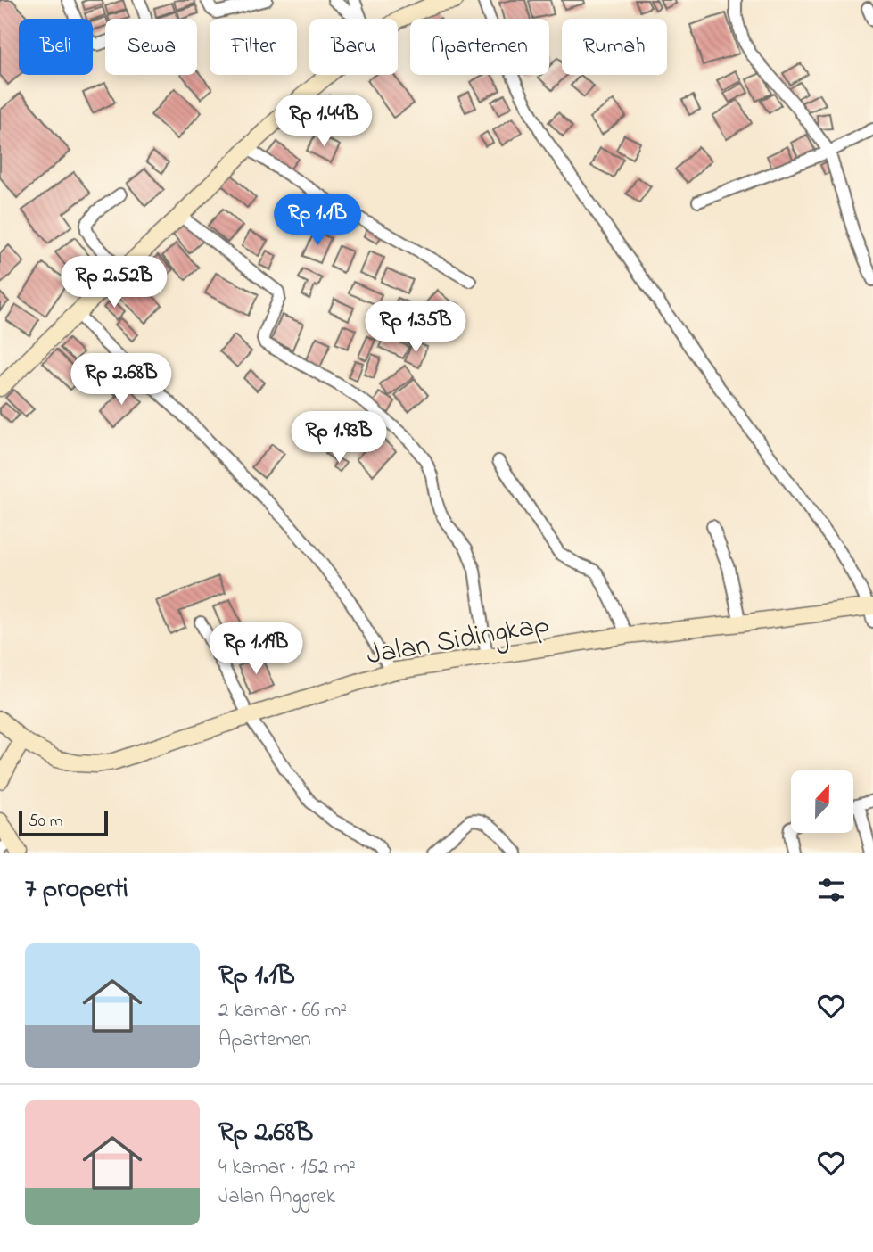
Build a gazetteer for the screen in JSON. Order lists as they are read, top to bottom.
{
  "streets": {
    "street": ["Jalan Sidingkap"]
  },
  "scale_bar": "50 m",
  "north": "top",
  "page": {
    "chip": [
      "Beli",
      "Sewa",
      "Filter",
      "Baru",
      "Apartemen",
      "Rumah"
    ],
    "price": [
      "Rp 1.44B",
      "Rp 1.1B",
      "Rp 2.52B",
      "Rp 1.35B",
      "Rp 2.68B",
      "Rp 1.93B",
      "Rp 1.19B"
    ],
    "scale": "50 m",
    "heading": "7 properti",
    "list": [
      {
        "name": "Rp 1.1B",
        "note": "2 kamar · 66 m² · Apartemen"
      },
      {
        "name": "Rp 2.68B",
        "note": "4 kamar · 152 m² · Jalan Anggrek"
      }
    ]
  }
}
